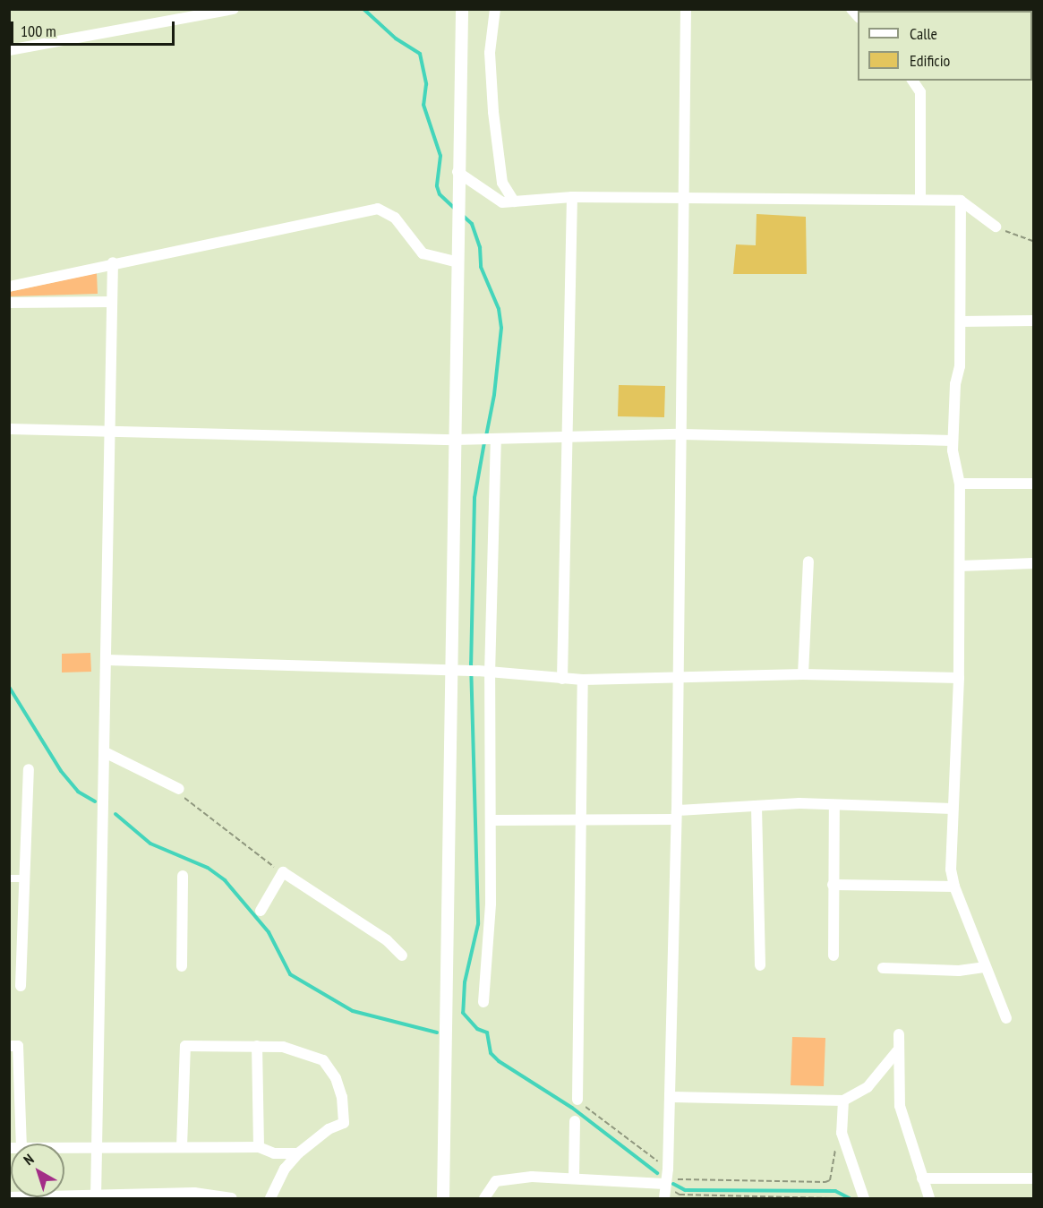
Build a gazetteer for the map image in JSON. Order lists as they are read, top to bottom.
{
  "legend": ["Calle", "Edificio"],
  "scale_bar": "100 m",
  "north": "top left"
}
